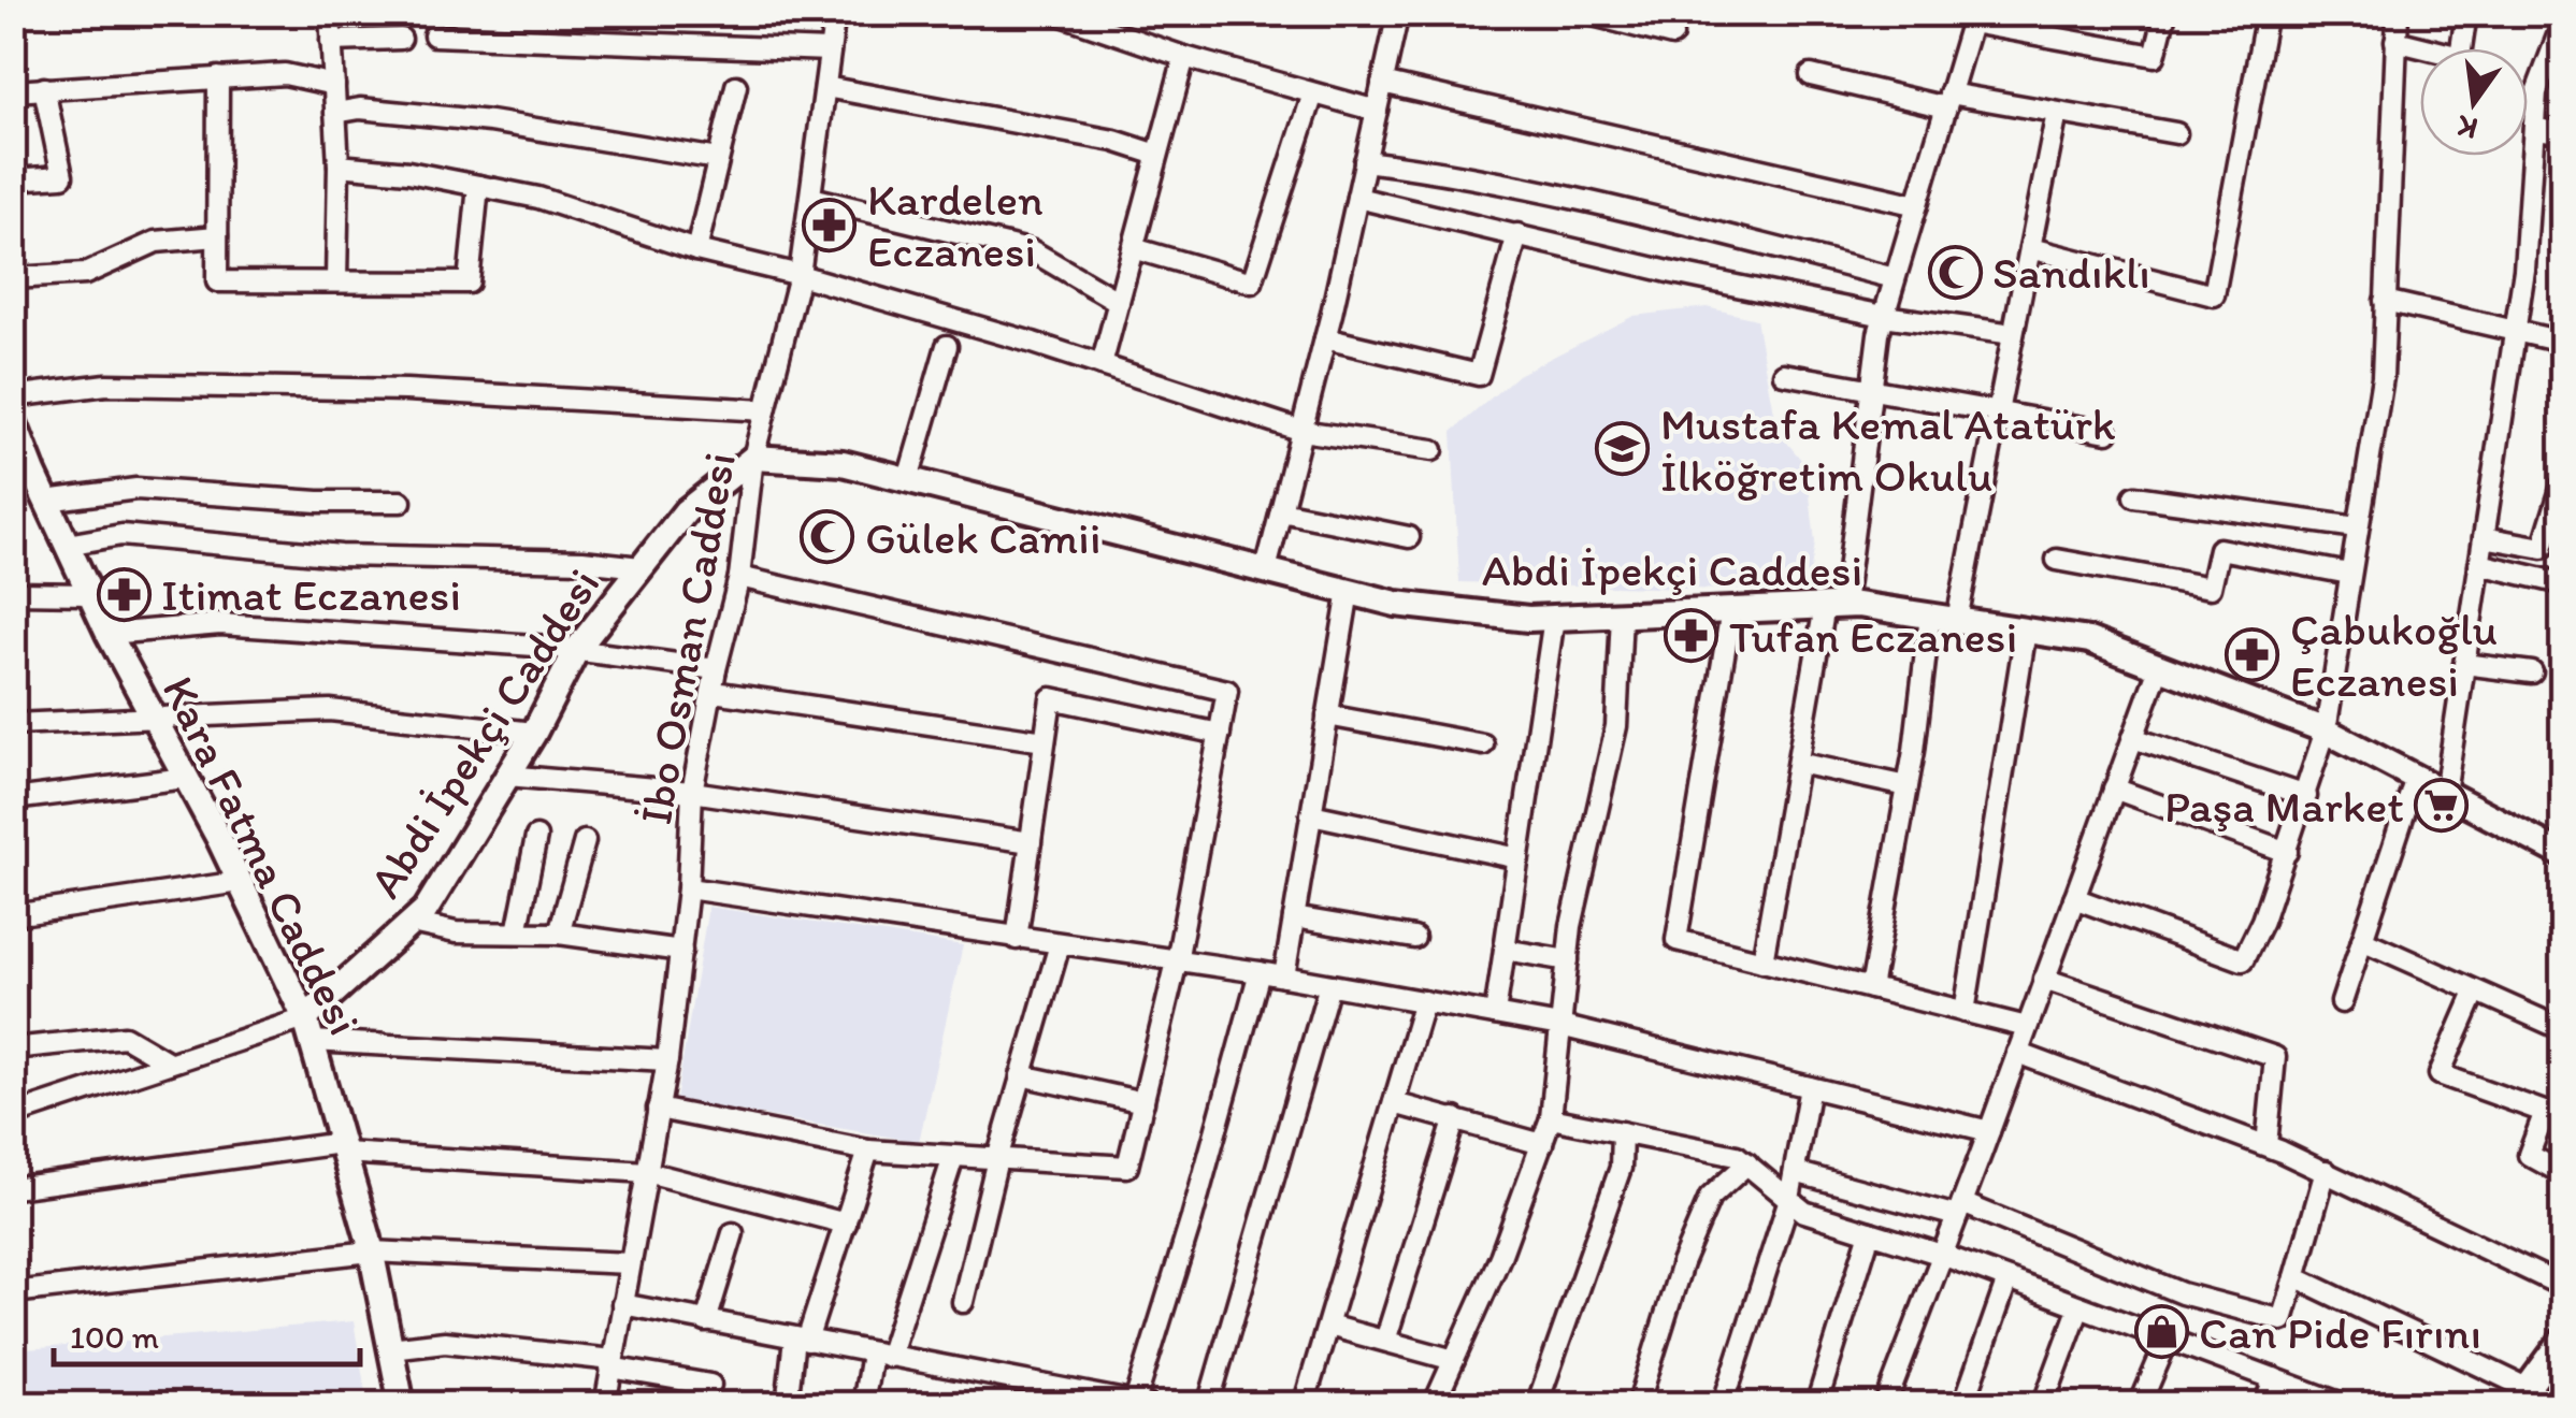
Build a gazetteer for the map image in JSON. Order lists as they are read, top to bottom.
{
  "streets": {
    "main road": ["Abdi İpekçi Caddesi", "Kara Fatma Caddesi"],
    "street": ["İbo Osman Caddesi"]
  },
  "crossings": [
    ["Abdi İpekçi Caddesi", "İbo Osman Caddesi"],
    ["Abdi İpekçi Caddesi", "Kara Fatma Caddesi"]
  ],
  "places": {
    "pharmacy": [
      "Kardelen Eczanesi",
      "Itimat Eczanesi",
      "Tufan Eczanesi",
      "Çabukoğlu Eczanesi"
    ],
    "mosque": ["Sandıklı", "Gülek Camii"],
    "school or university": ["Mustafa Kemal Atatürk İlköğretim Okulu"],
    "supermarket": ["Paşa Market"],
    "shop": ["Can Pide Fırını"]
  },
  "scale_bar": "100 m",
  "north": "bottom"
}
